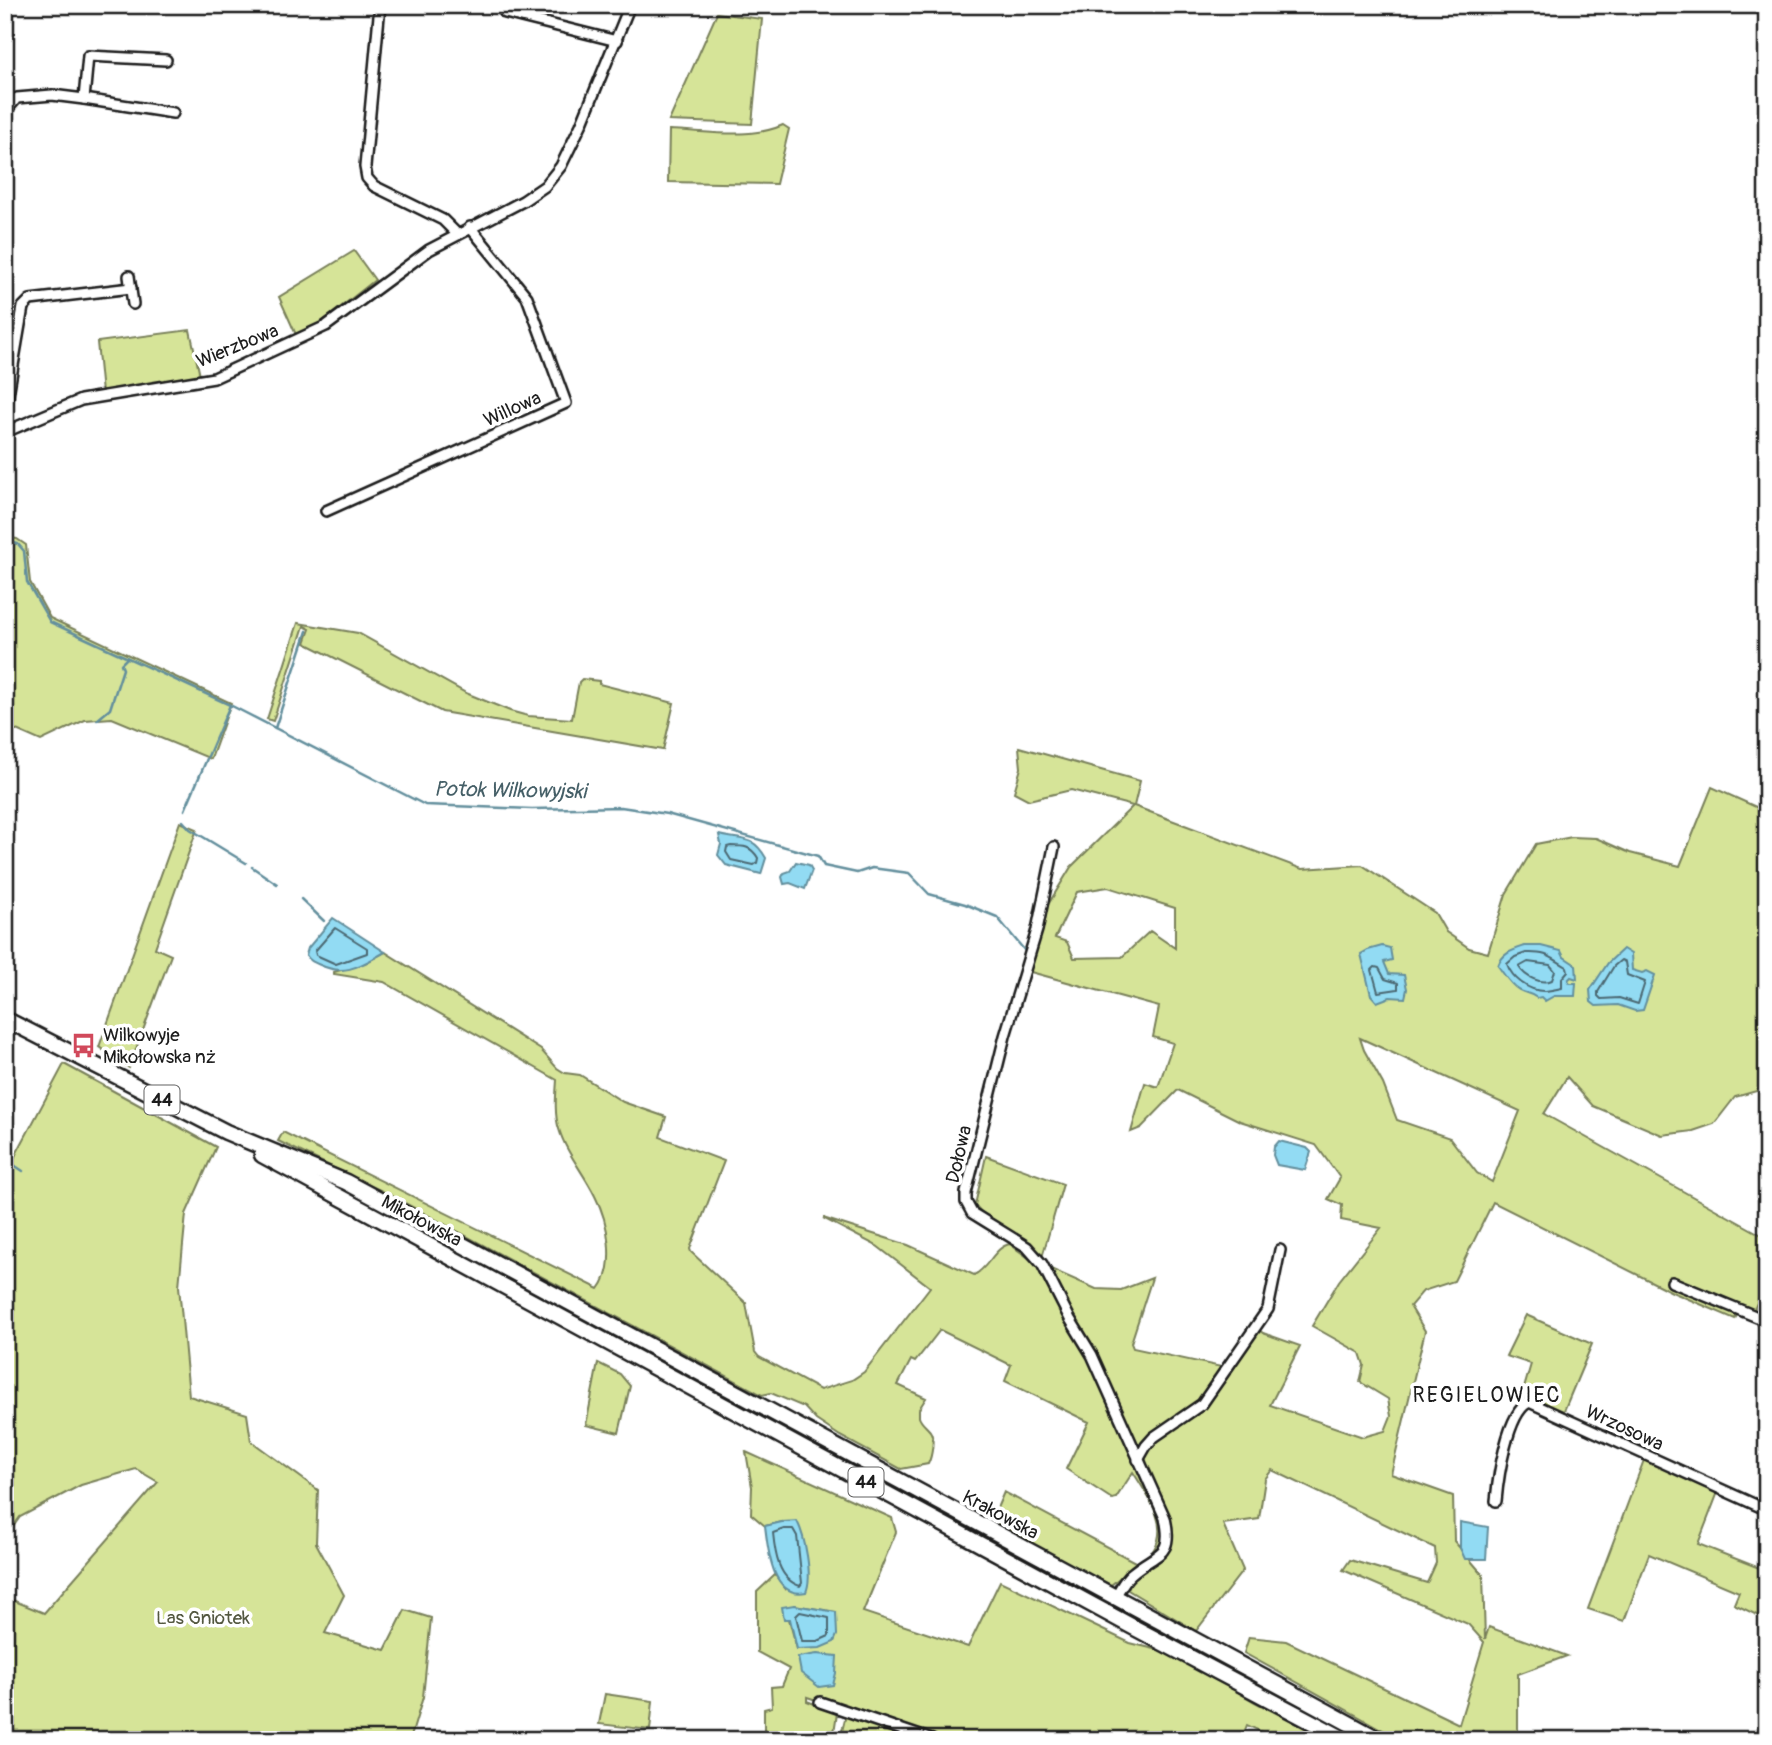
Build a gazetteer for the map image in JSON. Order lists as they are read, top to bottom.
{
  "streets": {
    "main road": ["44", "Mikołowska", "Krakowska"],
    "street": [
      "Wierzbowa",
      "Willowa",
      "Dołowa",
      "Wrzosowa"
    ]
  },
  "crossings": [
    ["Wierzbowa", "Willowa"],
    ["Dołowa", "Krakowska"],
    ["Mikołowska", "Krakowska"]
  ],
  "districts": ["REGIELOWIEC"],
  "water": ["Potok Wilkowyjski"],
  "parks": ["Las Gniotek"],
  "places": {
    "bus stop": ["Wilkowyje Mikołowska nż"]
  }
}
